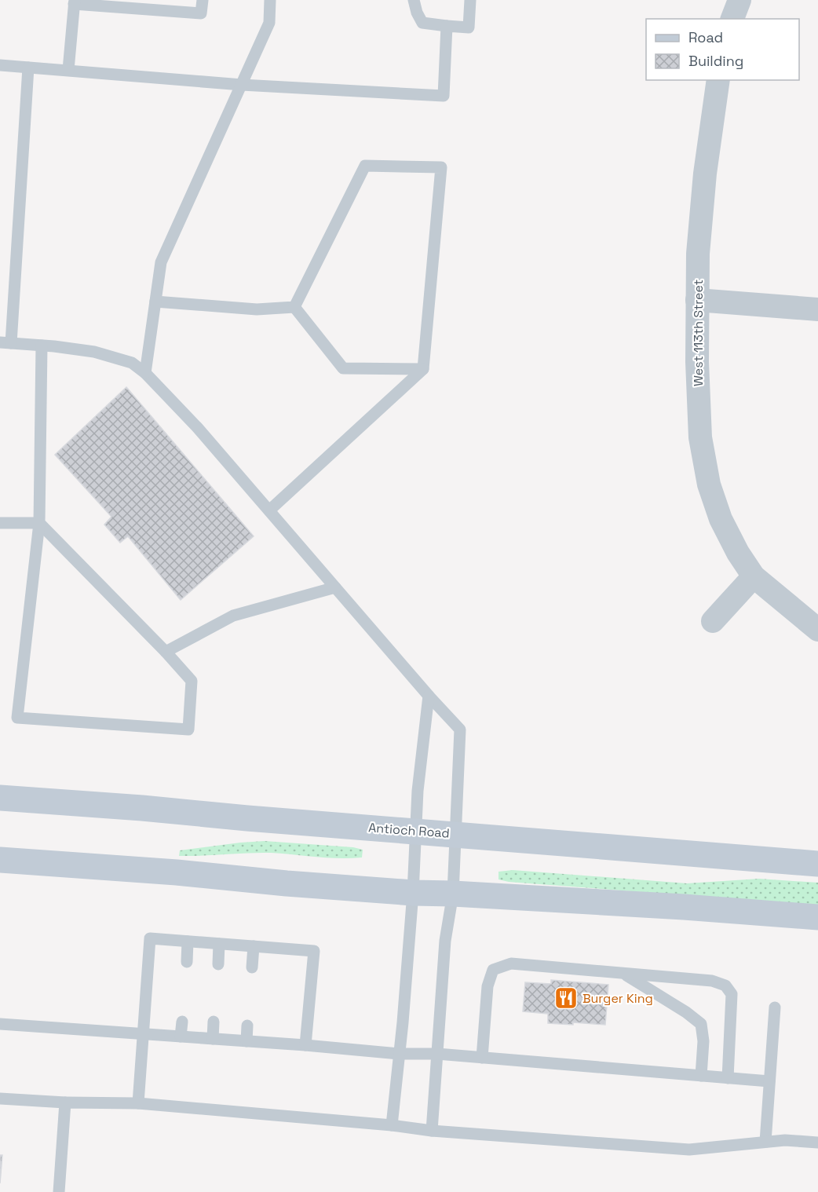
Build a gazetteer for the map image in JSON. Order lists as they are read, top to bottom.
{
  "streets": {
    "main road": ["Antioch Road"],
    "street": ["West 113th Street"]
  },
  "places": {
    "restaurant": ["Burger King"]
  },
  "legend": ["Road", "Building"]
}
